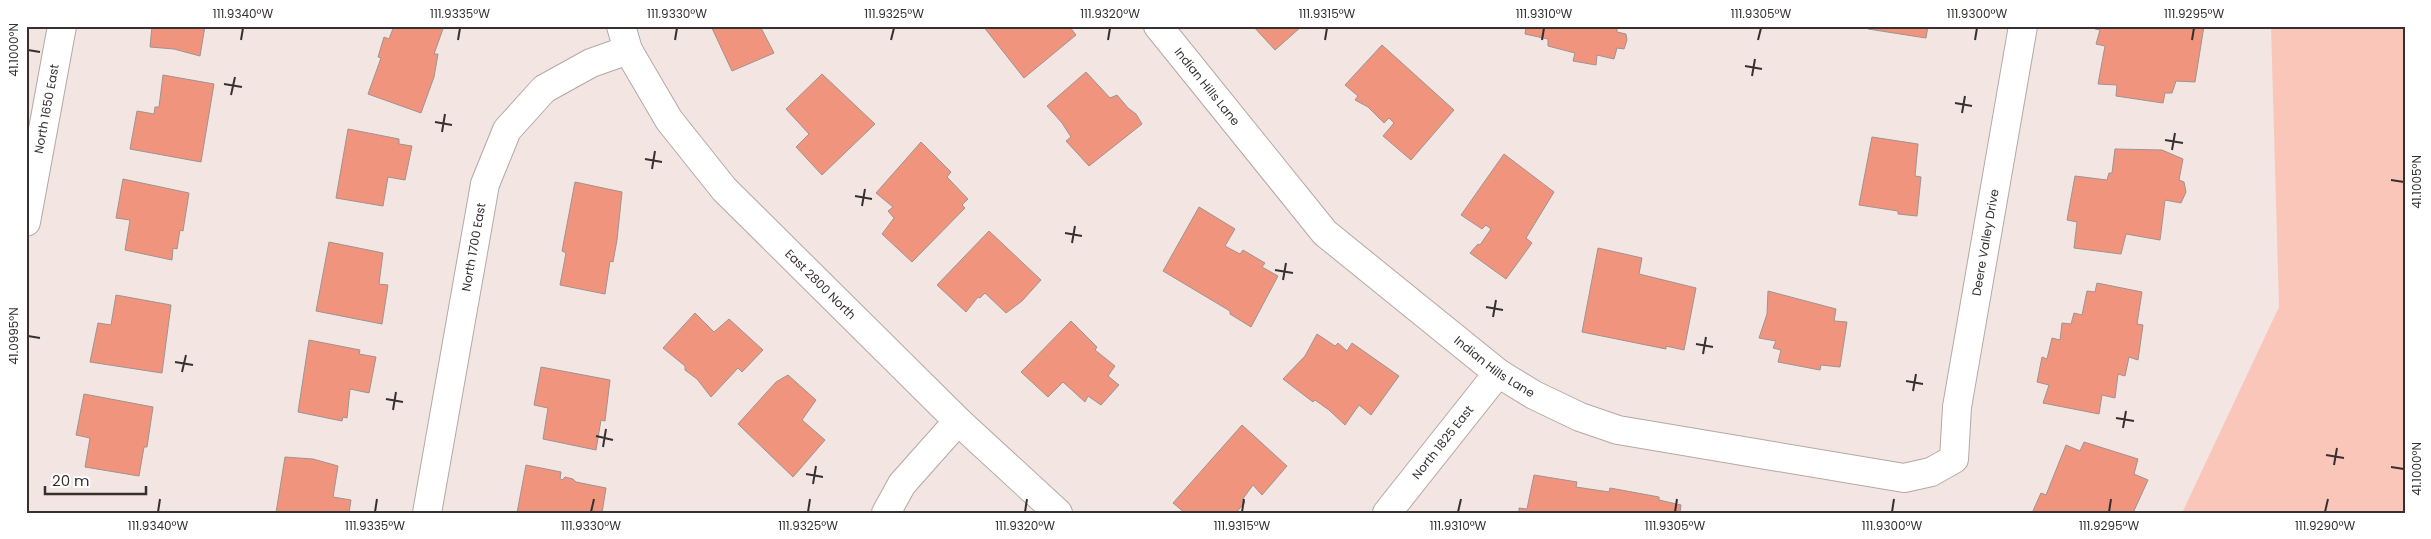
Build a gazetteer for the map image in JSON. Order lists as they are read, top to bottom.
{
  "streets": {
    "street": [
      "Indian Hills Lane",
      "North 1650 East",
      "Deere Valley Drive",
      "North 1700 East",
      "East 2800 North",
      "North 1825 East"
    ]
  },
  "crossings": [
    ["Indian Hills Lane", "Deere Valley Drive"],
    ["Indian Hills Lane", "North 1825 East"],
    ["North 1700 East", "East 2800 North"]
  ],
  "scale_bar": "20 m",
  "coordinates": [
    "111.9340°W",
    "111.9335°W",
    "111.9330°W",
    "111.9325°W",
    "111.9320°W",
    "111.9315°W",
    "111.9310°W",
    "111.9305°W",
    "111.9300°W",
    "111.9295°W",
    "41.1000°N",
    "41.1005°N",
    "41.0995°N",
    "111.9290°W"
  ]
}
